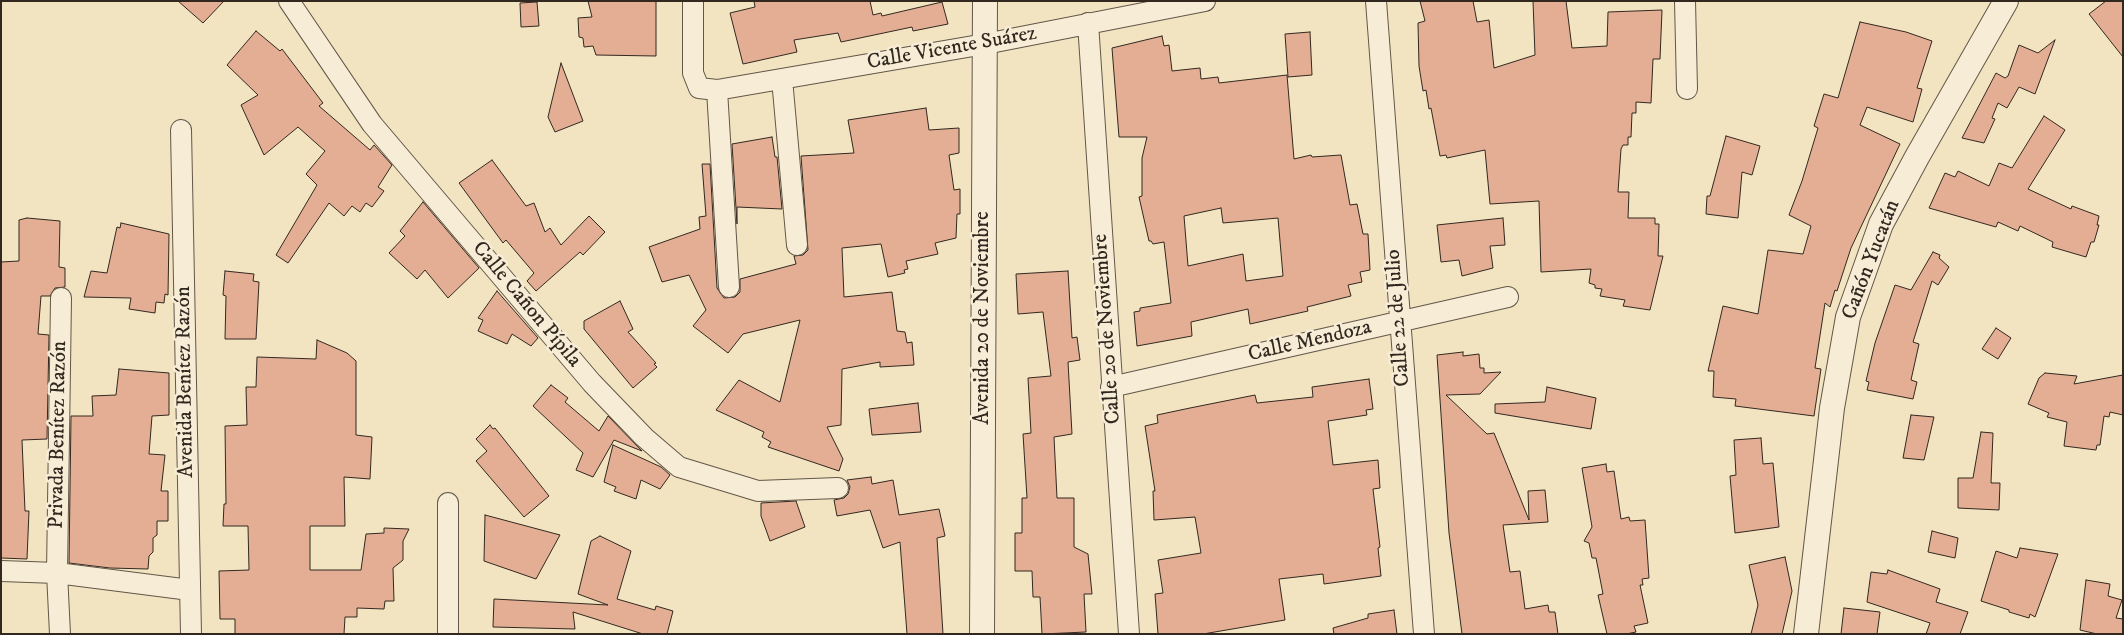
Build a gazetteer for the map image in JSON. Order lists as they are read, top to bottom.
{
  "streets": {
    "street": [
      "Calle Vicente Suárez",
      "Cañón Yucatán",
      "Calle Cañon Pípila",
      "Avenida 20 de Noviembre",
      "Calle 22 de Julio",
      "Calle 20 de Noviembre",
      "Calle Mendoza",
      "Avenida Benítez Razón",
      "Privada Benítez Razón"
    ]
  },
  "crossings": [
    ["Calle Vicente Suárez", "Avenida 20 de Noviembre"],
    ["Calle Vicente Suárez", "Calle 20 de Noviembre"],
    ["Calle 22 de Julio", "Calle Mendoza"],
    ["Calle 20 de Noviembre", "Calle Mendoza"]
  ]
}
